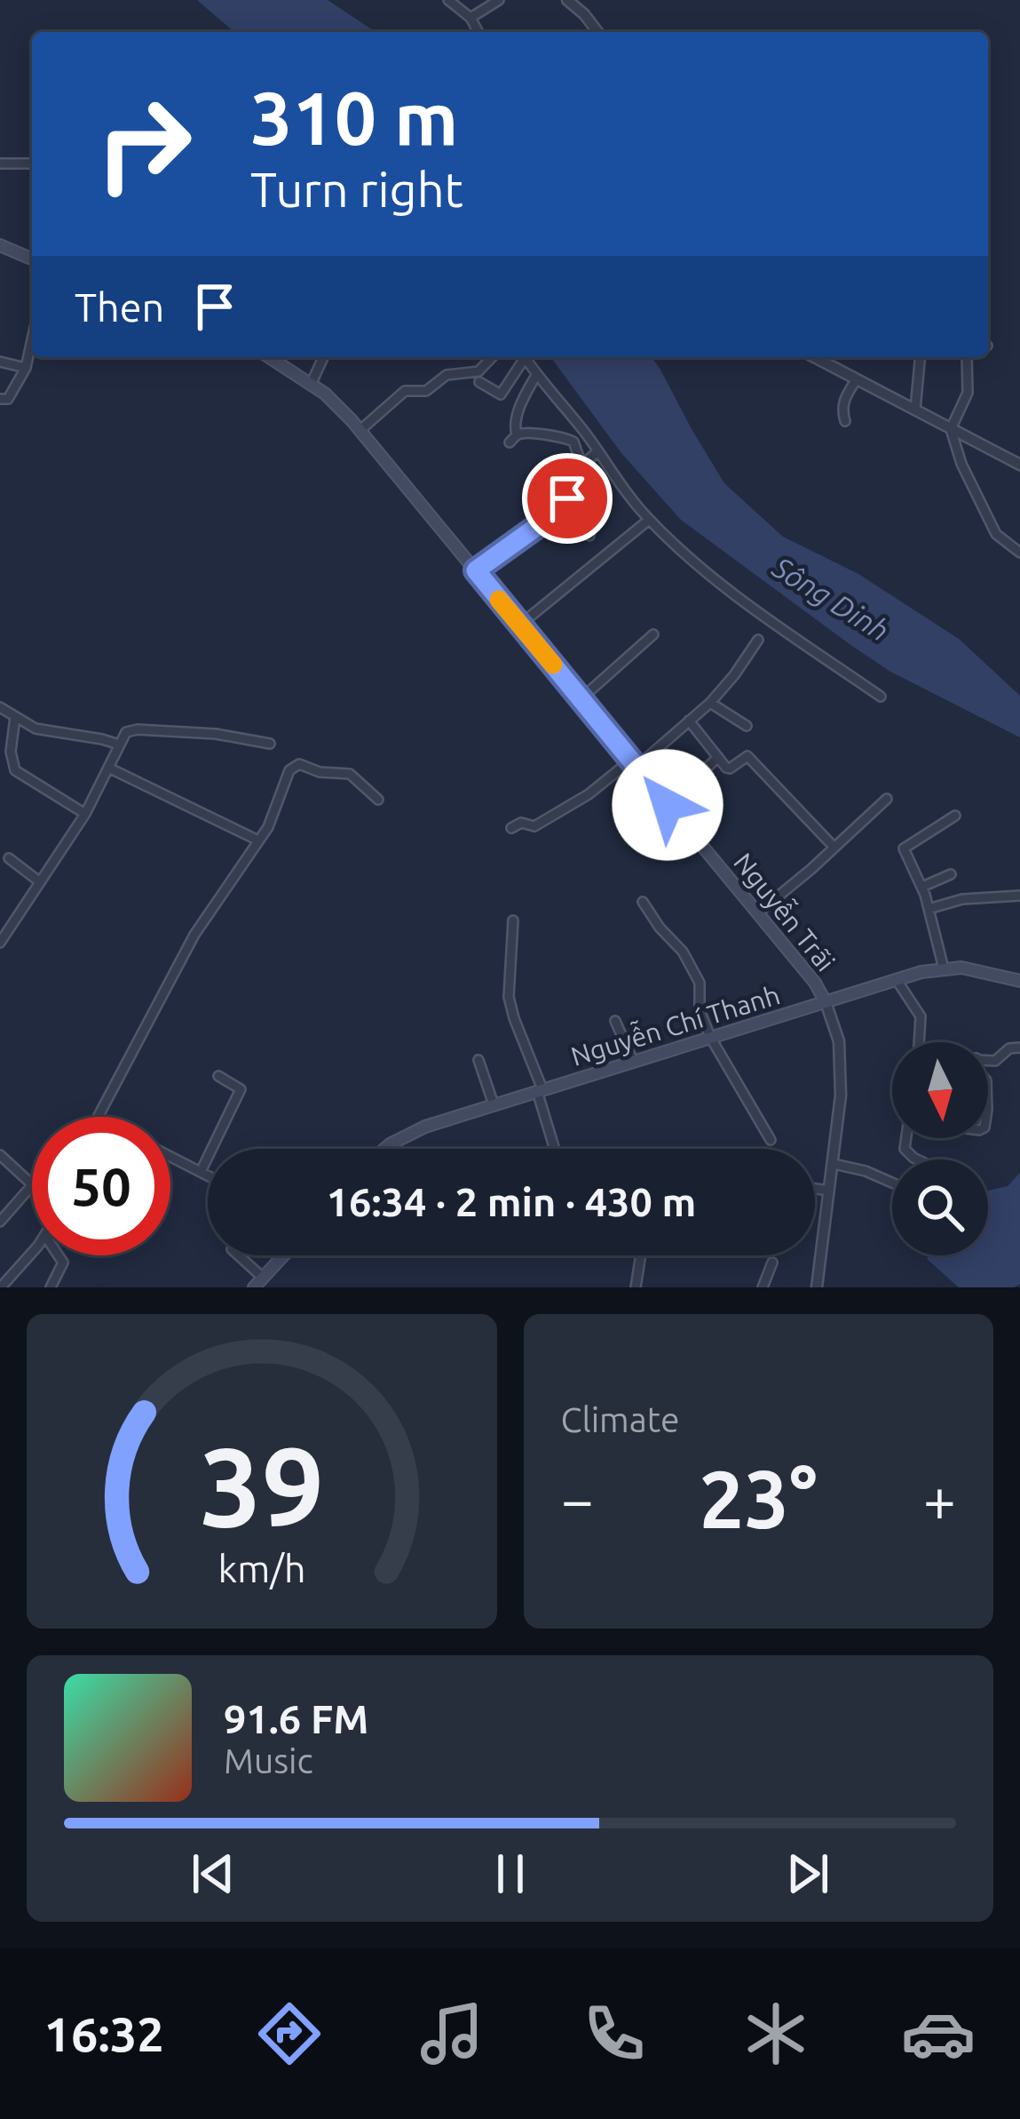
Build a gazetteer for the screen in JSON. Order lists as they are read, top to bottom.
{
  "streets": {
    "main road": ["Nguyễn Trãi", "Nguyễn Chí Thanh"]
  },
  "crossings": [
    ["Nguyễn Trãi", "Nguyễn Chí Thanh"]
  ],
  "water": ["Sông Dinh"],
  "north": "bottom",
  "page": {
    "turn": ["310 m", "Turn right"],
    "then": "Then",
    "limit": "50",
    "trip": "16:34 · 2 min · 430 m",
    "tile": "Climate",
    "heat": ["−", "23°", "+"],
    "song": ["91.6 FM", "Music"],
    "tabs": "16:32",
    "gauge": ["39", "km/h"]
  }
}
